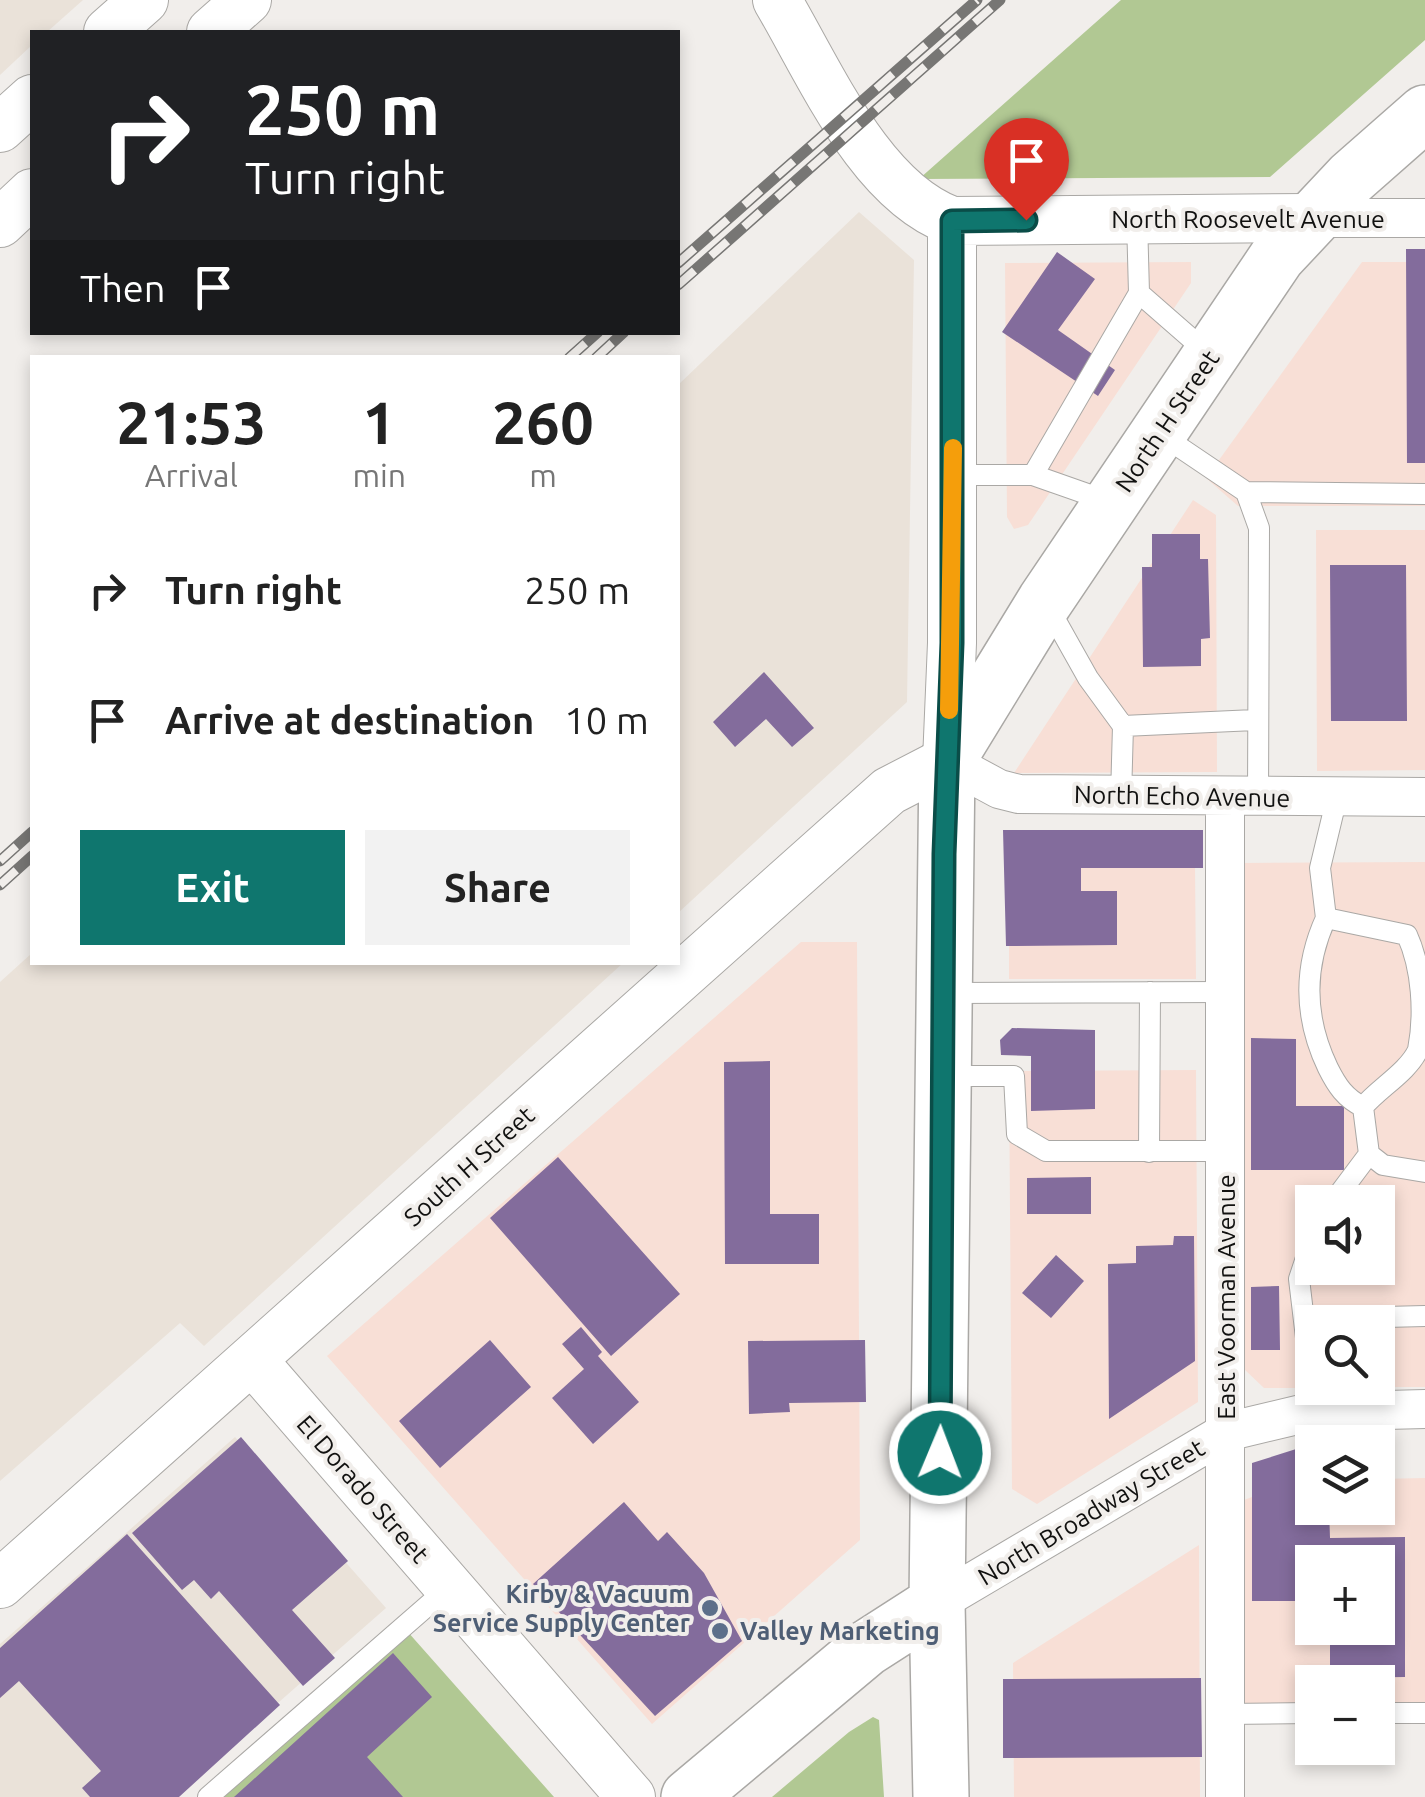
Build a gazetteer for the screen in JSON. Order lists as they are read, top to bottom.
{
  "streets": {
    "main road": ["North H Street"],
    "street": [
      "North Roosevelt Avenue",
      "North Echo Avenue",
      "South H Street",
      "East Voorman Avenue",
      "El Dorado Street",
      "North Broadway Street"
    ]
  },
  "crossings": [
    ["North Roosevelt Avenue", "North H Street"],
    ["North H Street", "North Echo Avenue"],
    ["North H Street", "South H Street"],
    ["North Echo Avenue", "South H Street"],
    ["North Echo Avenue", "East Voorman Avenue"],
    ["South H Street", "El Dorado Street"],
    ["East Voorman Avenue", "North Broadway Street"]
  ],
  "places": ["Kirby & Vacuum Service Supply Center", "Valley Marketing"],
  "page": {
    "turn": ["250 m", "Turn right"],
    "then": "Then",
    "eta": [
      "21:53",
      "Arrival",
      "1",
      "min",
      "260",
      "m"
    ],
    "list": [
      {
        "name": "Turn right",
        "value": "250 m"
      },
      {
        "name": "Arrive at destination",
        "value": "10 m"
      }
    ],
    "buttons": ["Exit", "Share"],
    "map_buttons": ["+", "−"]
  }
}
